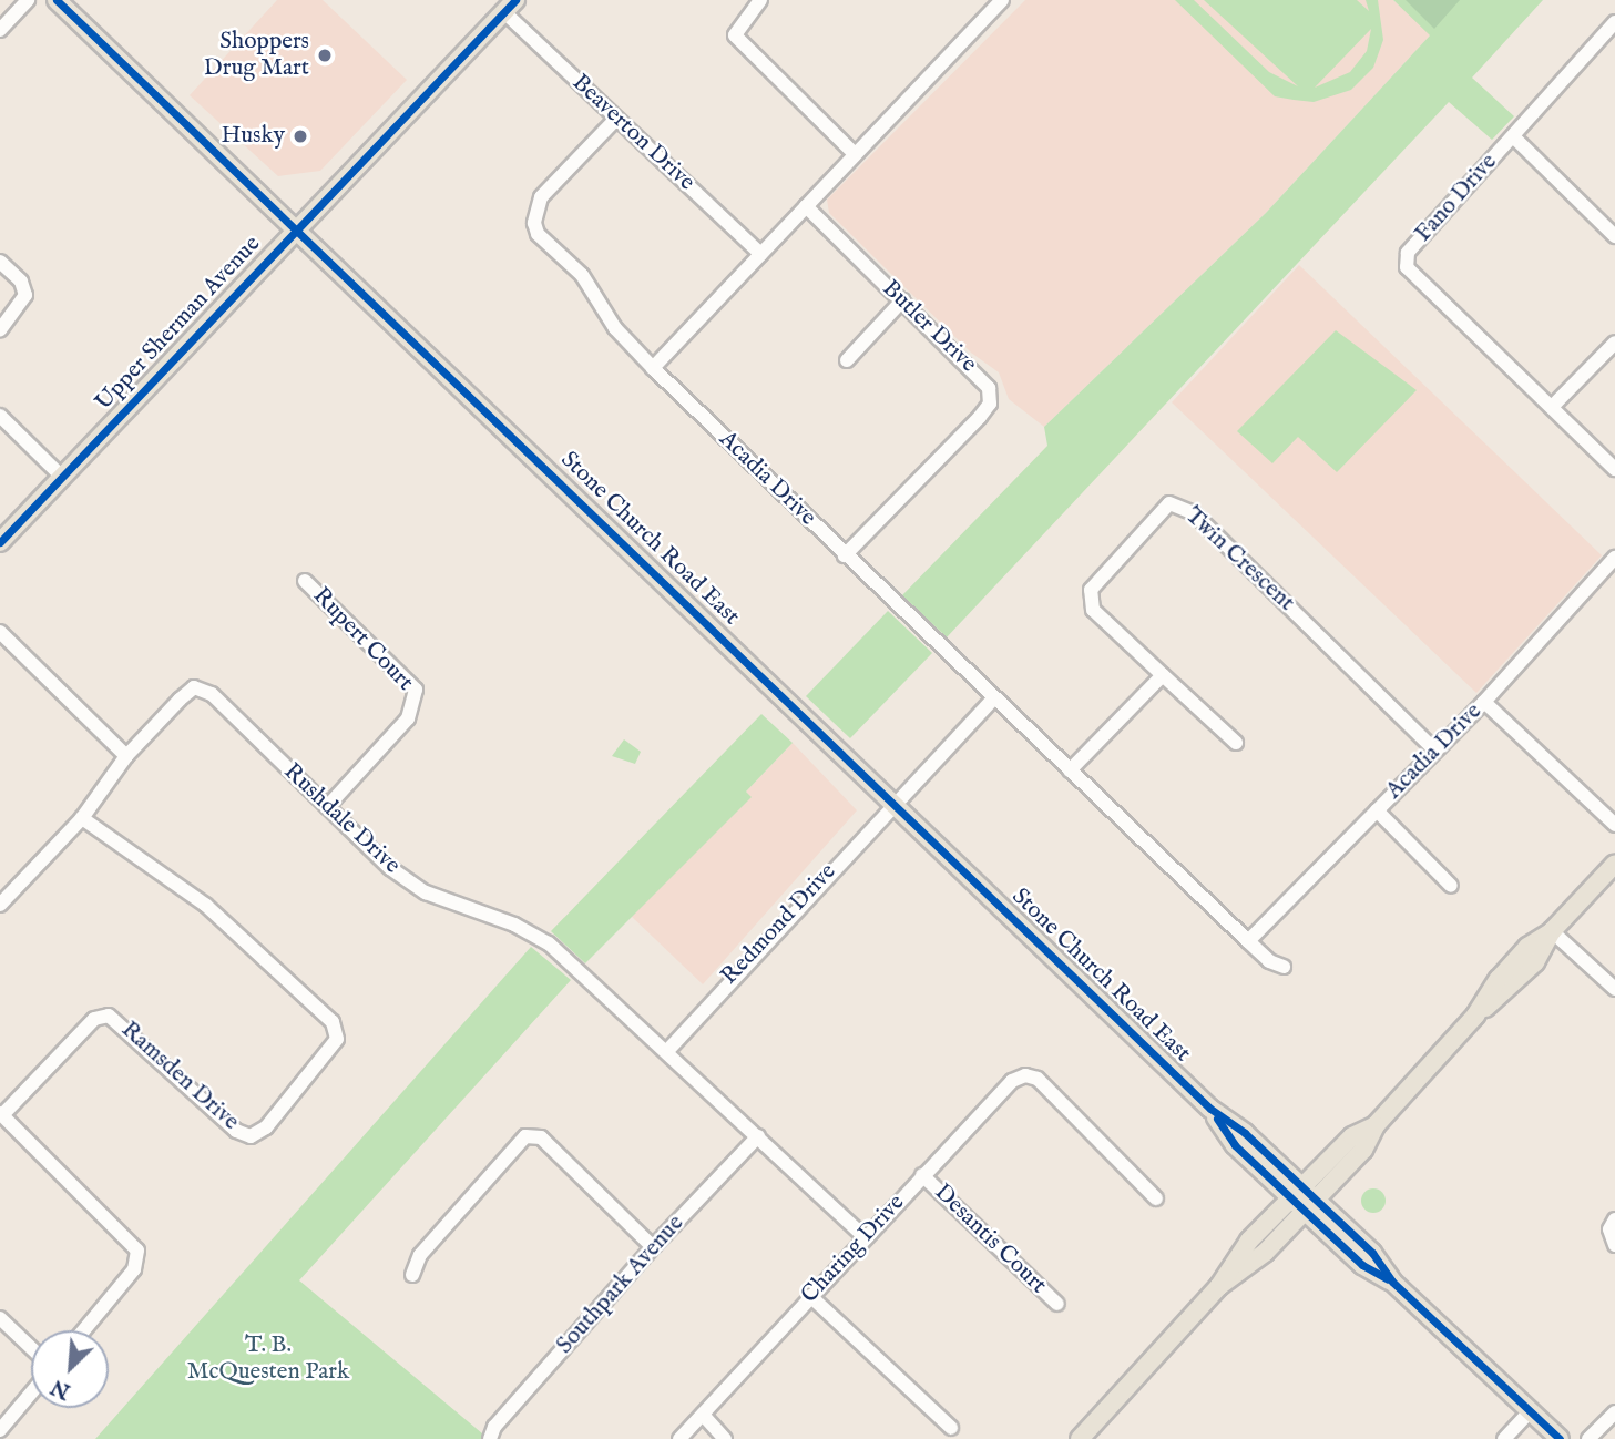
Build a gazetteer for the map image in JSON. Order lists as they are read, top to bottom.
{
  "streets": {
    "main road": ["Upper Sherman Avenue", "Stone Church Road East"],
    "street": [
      "Beaverton Drive",
      "Fano Drive",
      "Butler Drive",
      "Acadia Drive",
      "Twin Crescent",
      "Rupert Court",
      "Rushdale Drive",
      "Redmond Drive",
      "Ramsden Drive",
      "Desantis Court",
      "Charing Drive",
      "Southpark Avenue"
    ]
  },
  "crossings": [
    ["Beaverton Drive", "Upper Sherman Avenue"],
    ["Beaverton Drive", "Acadia Drive"],
    ["Upper Sherman Avenue", "Stone Church Road East"],
    ["Butler Drive", "Acadia Drive"],
    ["Acadia Drive", "Twin Crescent"],
    ["Acadia Drive", "Redmond Drive"],
    ["Stone Church Road East", "Redmond Drive"],
    ["Rupert Court", "Rushdale Drive"],
    ["Rushdale Drive", "Redmond Drive"],
    ["Rushdale Drive", "Ramsden Drive"],
    ["Rushdale Drive", "Charing Drive"],
    ["Rushdale Drive", "Southpark Avenue"],
    ["Desantis Court", "Charing Drive"]
  ],
  "parks": ["T. B. McQuesten Park"],
  "places": ["Shoppers Drug Mart", "Husky"],
  "north": "bottom left"
}
